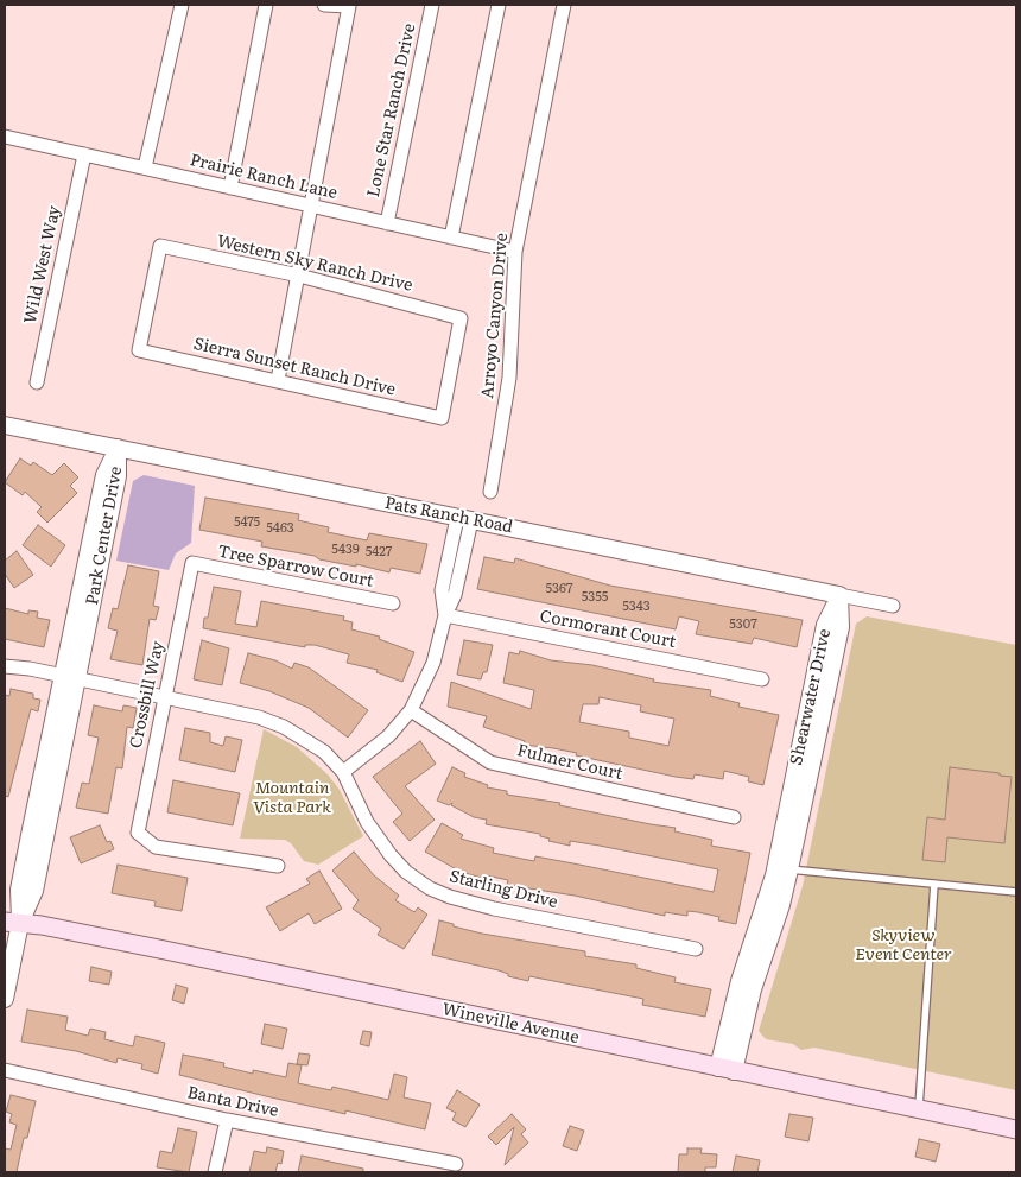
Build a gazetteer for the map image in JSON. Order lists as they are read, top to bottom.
{
  "streets": {
    "main road": ["Wineville Avenue"],
    "street": [
      "Lone Star Ranch Drive",
      "Prairie Ranch Lane",
      "Western Sky Ranch Drive",
      "Wild West Way",
      "Arroyo Canyon Drive",
      "Sierra Sunset Ranch Drive",
      "Pats Ranch Road",
      "Park Center Drive",
      "Tree Sparrow Court",
      "Cormorant Court",
      "Crossbill Way",
      "Shearwater Drive",
      "Fulmer Court",
      "Starling Drive",
      "Banta Drive"
    ]
  },
  "crossings": [
    ["Lone Star Ranch Drive", "Prairie Ranch Lane"],
    ["Prairie Ranch Lane", "Wild West Way"],
    ["Prairie Ranch Lane", "Arroyo Canyon Drive"],
    ["Western Sky Ranch Drive", "Sierra Sunset Ranch Drive"],
    ["Pats Ranch Road", "Park Center Drive"],
    ["Pats Ranch Road", "Shearwater Drive"],
    ["Park Center Drive", "Starling Drive"],
    ["Park Center Drive", "Wineville Avenue"],
    ["Tree Sparrow Court", "Crossbill Way"],
    ["Crossbill Way", "Starling Drive"],
    ["Shearwater Drive", "Wineville Avenue"]
  ],
  "parks": ["Mountain Vista Park", "Skyview Event Center"],
  "house_numbers": [
    "5475",
    "5463",
    "5439",
    "5427",
    "5367",
    "5355",
    "5343",
    "5307"
  ]
}
